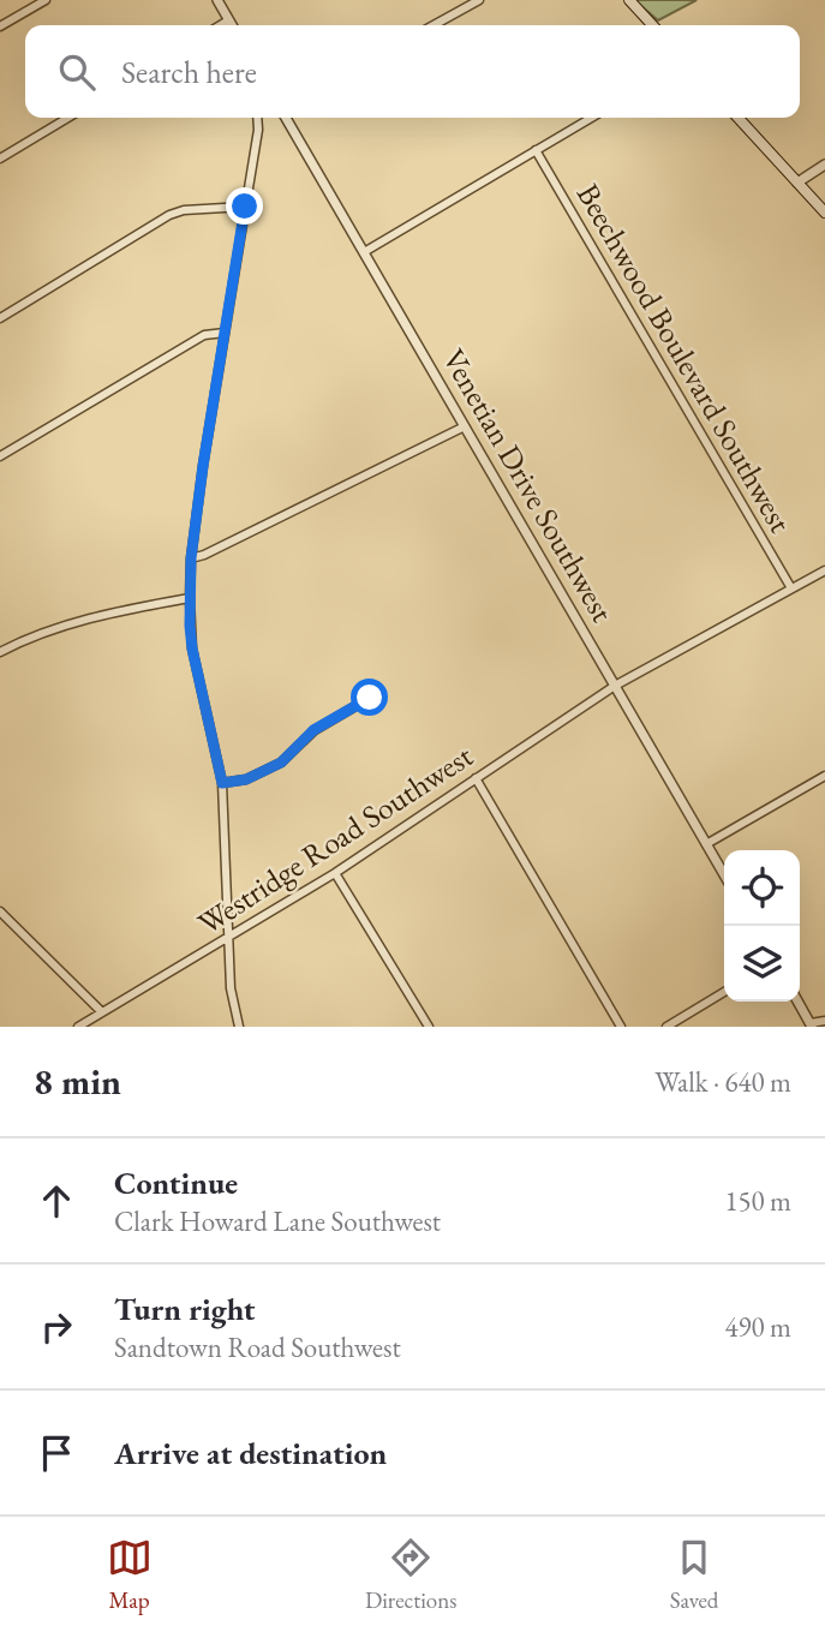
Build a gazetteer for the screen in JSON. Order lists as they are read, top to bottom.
{
  "streets": {
    "street": ["Beechwood Boulevard Southwest", "Venetian Drive Southwest", "Westridge Road Southwest"]
  },
  "crossings": [
    ["Beechwood Boulevard Southwest", "Westridge Road Southwest"],
    ["Venetian Drive Southwest", "Westridge Road Southwest"]
  ],
  "page": {
    "search": "Search here",
    "heading": ["8 min", "Walk · 640 m"],
    "list": [
      ["Continue", "Clark Howard Lane Southwest", "150 m"],
      ["Turn right", "Sandtown Road Southwest", "490 m"],
      "Arrive at destination"
    ],
    "nav": ["Map", "Directions", "Saved"]
  }
}
